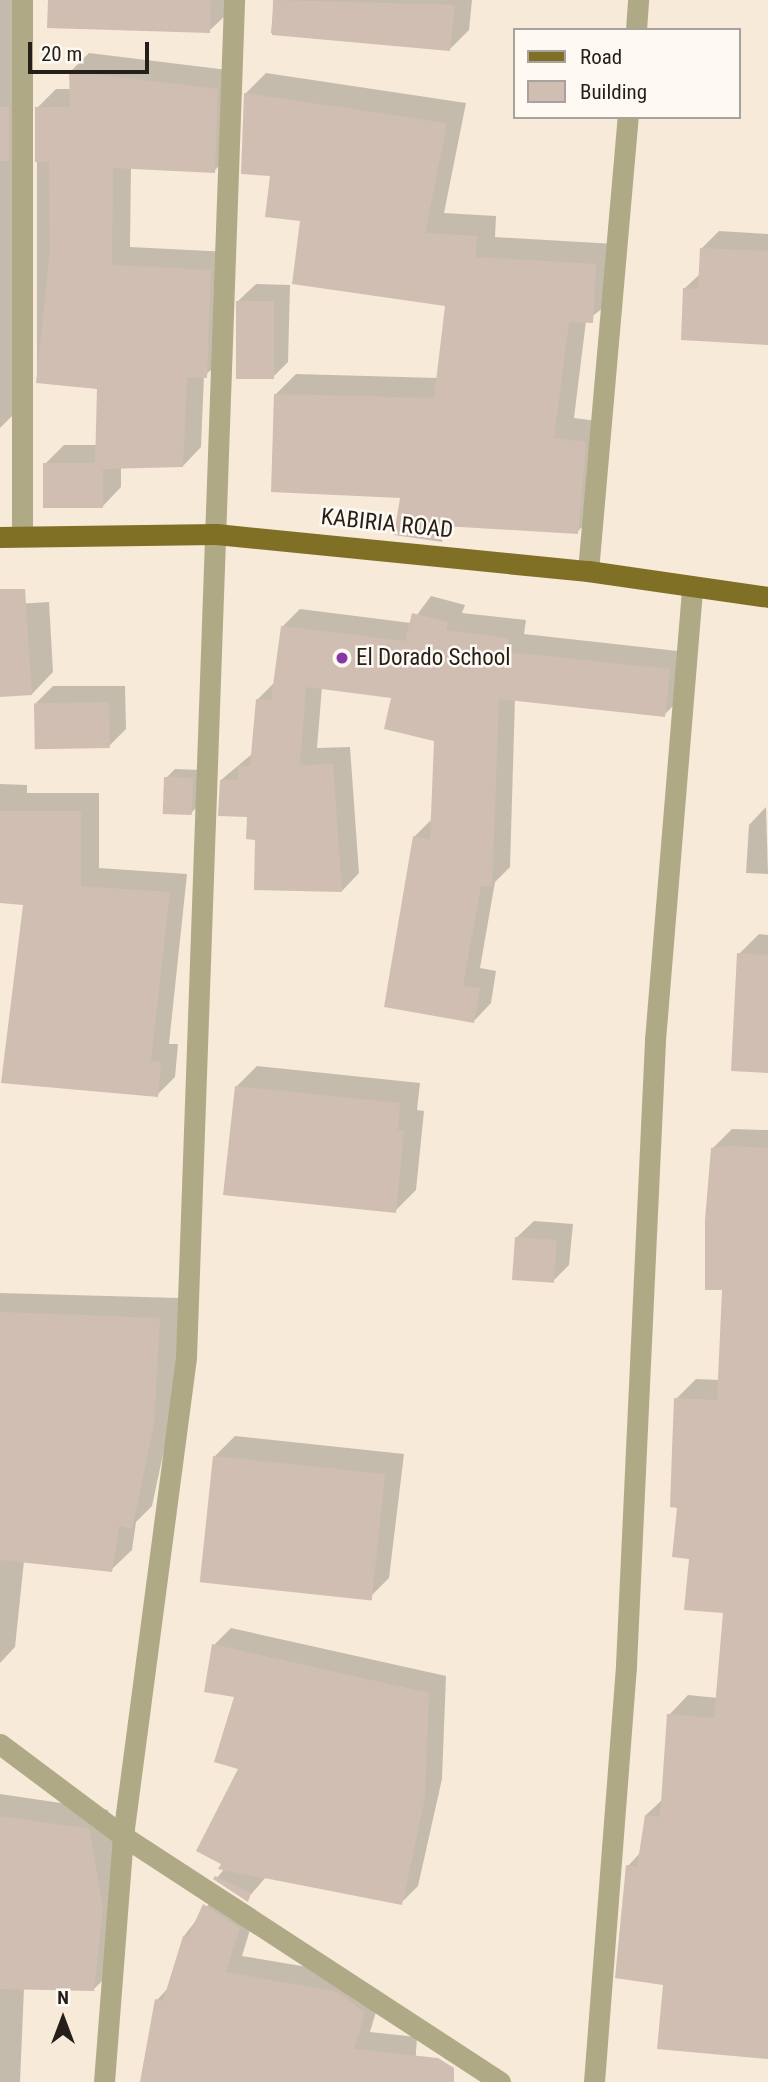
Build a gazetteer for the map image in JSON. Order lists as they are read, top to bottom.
{
  "streets": {
    "main road": ["KABIRIA ROAD"]
  },
  "places": ["El Dorado School"],
  "legend": ["Road", "Building"],
  "scale_bar": "20 m",
  "north": "top"
}
